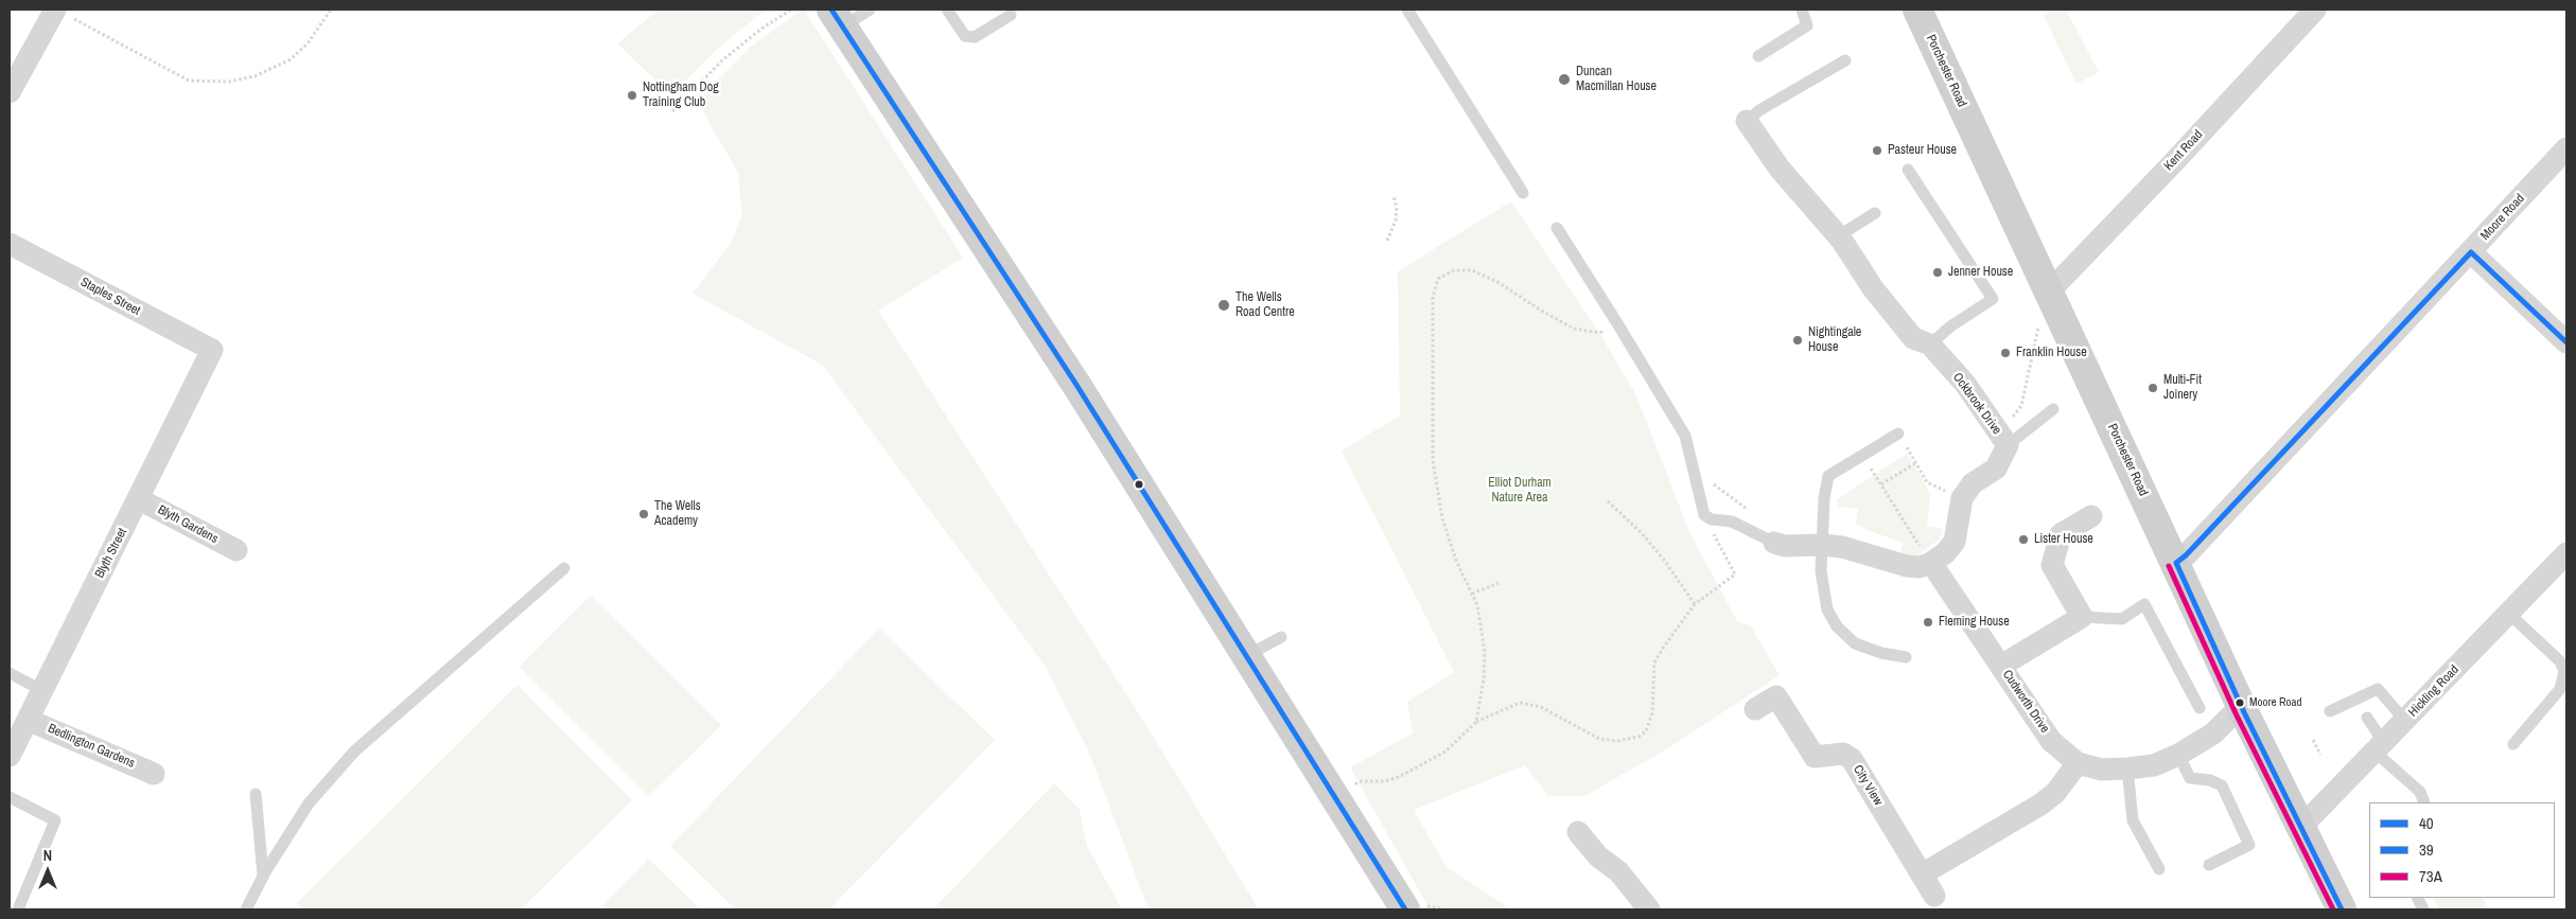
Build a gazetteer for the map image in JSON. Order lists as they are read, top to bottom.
{
  "streets": {
    "street": [
      "Porchester Road",
      "Kent Road",
      "Moore Road",
      "Staples Street",
      "Ockbrook Drive",
      "Blyth Gardens",
      "Blyth Street",
      "Hickling Road",
      "Cudworth Drive",
      "Bedlington Gardens",
      "City View"
    ]
  },
  "crossings": [
    ["Porchester Road", "Kent Road"],
    ["Porchester Road", "Moore Road"],
    ["Porchester Road", "Hickling Road"],
    ["Porchester Road", "Cudworth Drive"],
    ["Staples Street", "Blyth Street"],
    ["Blyth Gardens", "Blyth Street"],
    ["Blyth Street", "Bedlington Gardens"]
  ],
  "parks": ["Elliot Durham Nature Area"],
  "places": [
    "Duncan Macmillan House",
    "Nottingham Dog Training Club",
    "Pasteur House",
    "Jenner House",
    "The Wells Road Centre",
    "Nightingale House",
    "Franklin House",
    "Multi-Fit Joinery",
    "The Wells Academy",
    "Lister House",
    "Fleming House",
    "Moore Road"
  ],
  "lines": ["transit line 40", "transit line 39", "transit line 73A"],
  "legend": ["40", "39", "73A"],
  "north": "top"
}
